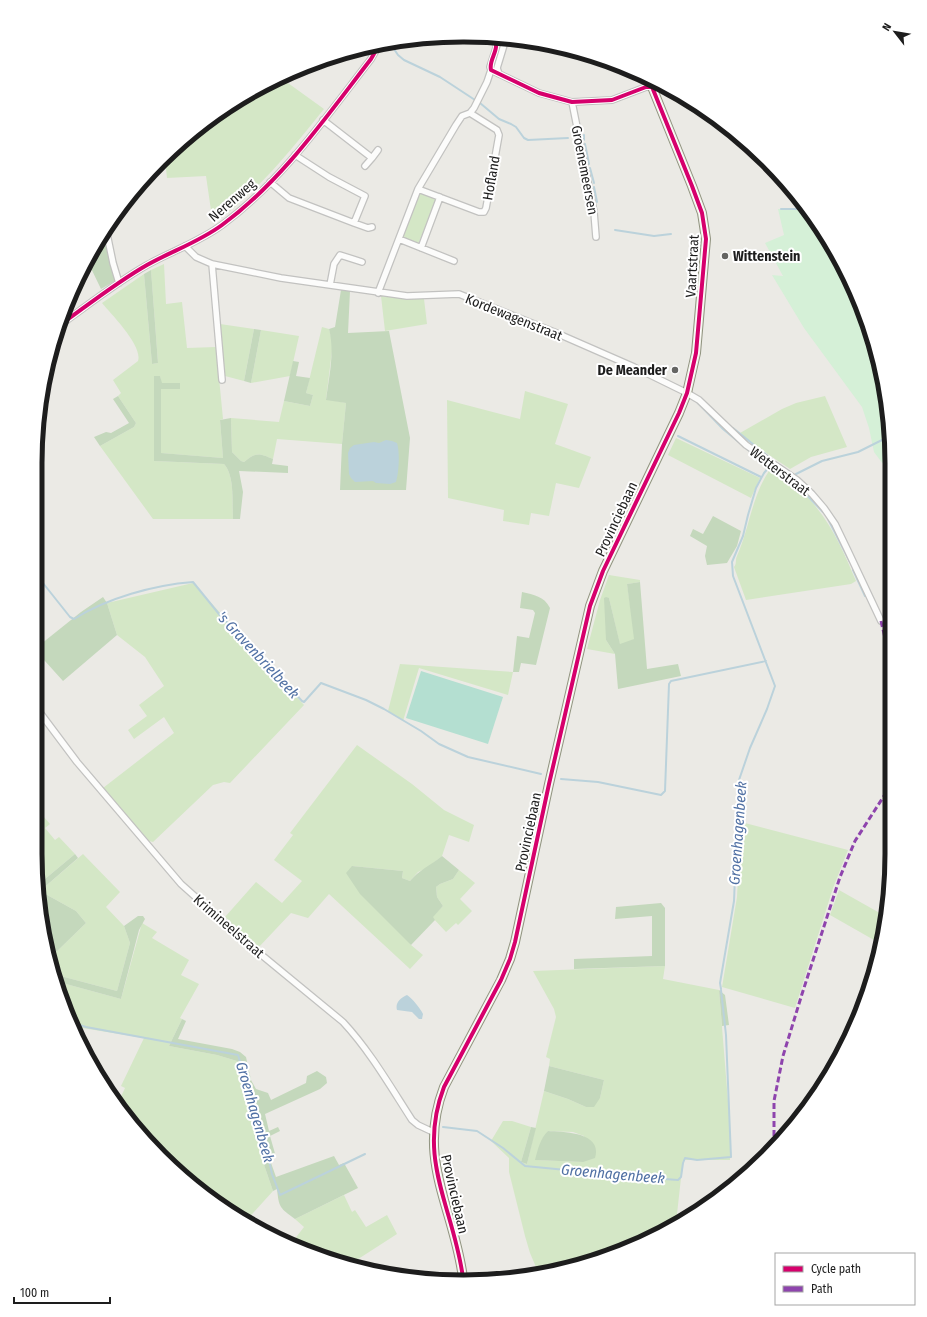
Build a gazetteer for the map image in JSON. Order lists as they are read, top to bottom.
{
  "streets": {
    "main road": ["Vaartstraat", "Provinciebaan"],
    "street": [
      "Groenemeersen",
      "Hofland",
      "Nerenweg",
      "Kordewagenstraat",
      "Wetterstraat",
      "Krimineelstraat"
    ]
  },
  "crossings": [
    ["Nerenweg", "Kordewagenstraat"],
    ["Vaartstraat", "Kordewagenstraat"],
    ["Vaartstraat", "Wetterstraat"],
    ["Vaartstraat", "Provinciebaan"],
    ["Kordewagenstraat", "Wetterstraat"],
    ["Kordewagenstraat", "Provinciebaan"],
    ["Wetterstraat", "Provinciebaan"],
    ["Provinciebaan", "Krimineelstraat"]
  ],
  "water": ["'s Gravenbrielbeek", "Groenhagenbeek"],
  "places": ["Wittenstein", "De Meander"],
  "legend": ["Cycle path", "Path"],
  "scale_bar": "100 m",
  "north": "top left"
}
